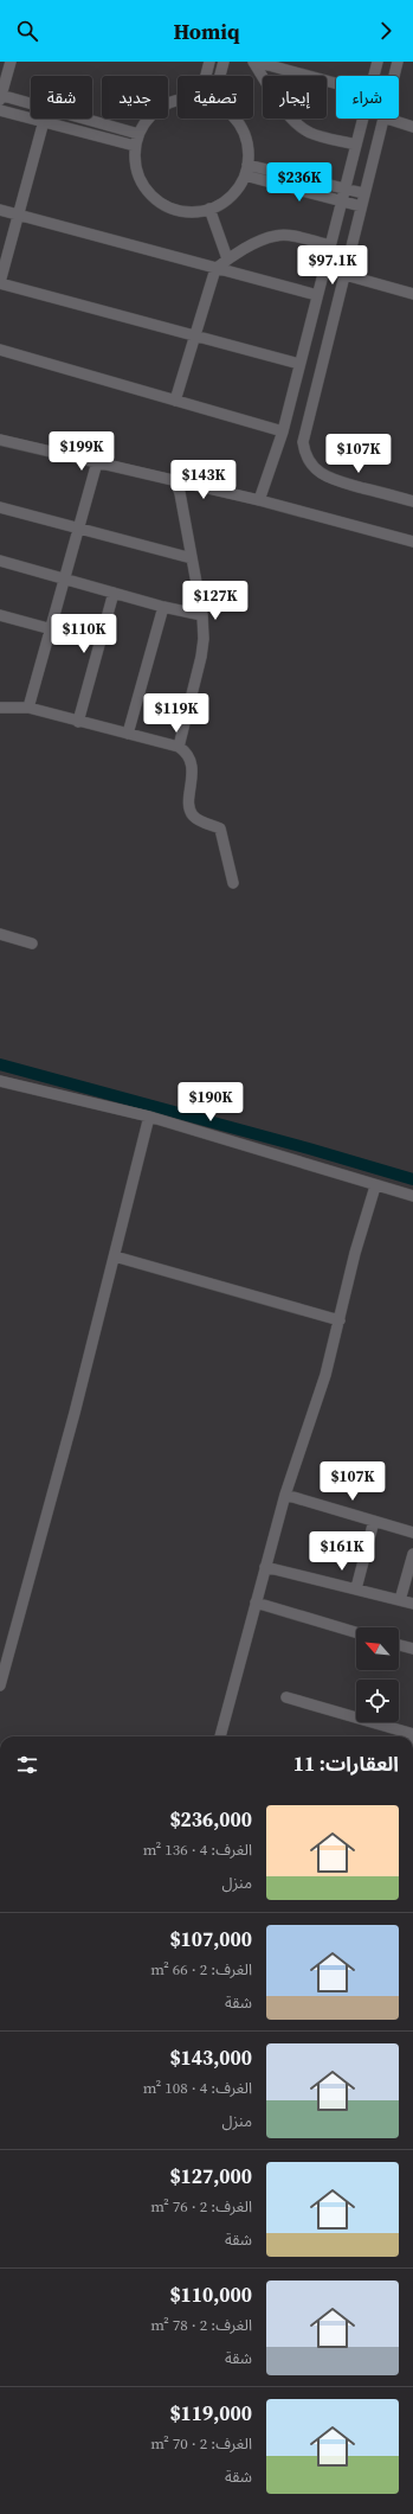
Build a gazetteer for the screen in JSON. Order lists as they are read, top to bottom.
{
  "north": "top left",
  "page": {
    "header": "Homiq",
    "chip": [
      "شراء",
      "إيجار",
      "تصفية",
      "جديد",
      "شقة"
    ],
    "price": [
      "$236K",
      "$97.1K",
      "$199K",
      "$107K",
      "$143K",
      "$127K",
      "$110K",
      "$119K",
      "$190K",
      "$107K",
      "$161K"
    ],
    "heading": "العقارات: 11",
    "list": [
      {
        "name": "$236,000",
        "note": "الغرف: 4 · 136 m² · منزل"
      },
      {
        "name": "$107,000",
        "note": "الغرف: 2 · 66 m² · شقة"
      },
      {
        "name": "$143,000",
        "note": "الغرف: 4 · 108 m² · منزل"
      },
      {
        "name": "$127,000",
        "note": "الغرف: 2 · 76 m² · شقة"
      },
      {
        "name": "$110,000",
        "note": "الغرف: 2 · 78 m² · شقة"
      },
      {
        "name": "$119,000",
        "note": "الغرف: 2 · 70 m² · شقة"
      }
    ]
  }
}
